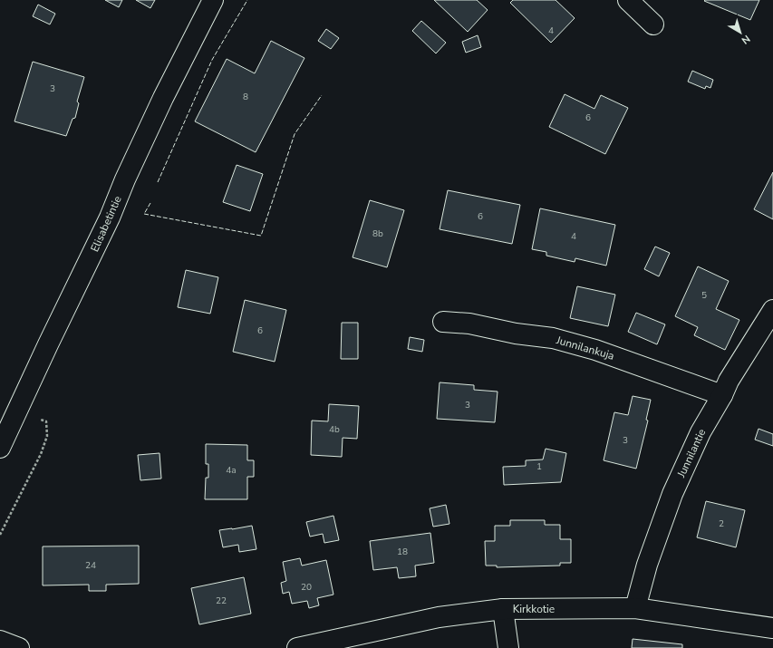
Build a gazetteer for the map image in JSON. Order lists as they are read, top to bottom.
{
  "streets": {
    "street": [
      "Elisabetintie",
      "Junnilankuja",
      "Junnilantie",
      "Kirkkotie"
    ]
  },
  "crossings": [
    ["Junnilankuja", "Junnilantie"],
    ["Junnilantie", "Kirkkotie"]
  ],
  "house_numbers": [
    "4",
    "3",
    "8",
    "6",
    "6",
    "8b",
    "4",
    "5",
    "6",
    "3",
    "4b",
    "3",
    "1",
    "4a",
    "2",
    "18",
    "24",
    "20",
    "22"
  ],
  "north": "bottom right"
}
